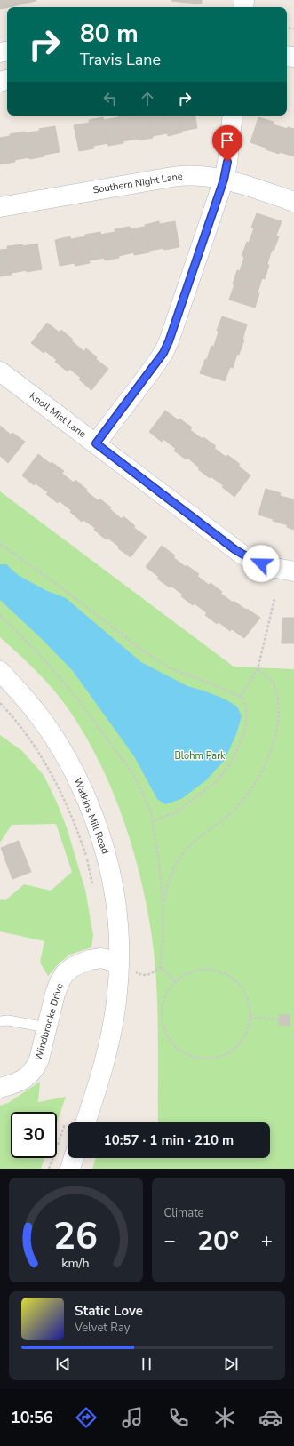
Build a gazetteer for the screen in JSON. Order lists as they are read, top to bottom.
{
  "streets": {
    "street": [
      "Southern Night Lane",
      "Knoll Mist Lane",
      "Watkins Mill Road",
      "Windbrooke Drive"
    ]
  },
  "crossings": [
    ["Watkins Mill Road", "Windbrooke Drive"]
  ],
  "parks": ["Blohm Park"],
  "page": {
    "turn": ["80 m", "Travis Lane"],
    "limit": "30",
    "trip": "10:57 · 1 min · 210 m",
    "tile": "Climate",
    "heat": ["−", "20°", "+"],
    "song": ["Static Love", "Velvet Ray"],
    "tabs": "10:56",
    "gauge": ["26", "km/h"]
  }
}
